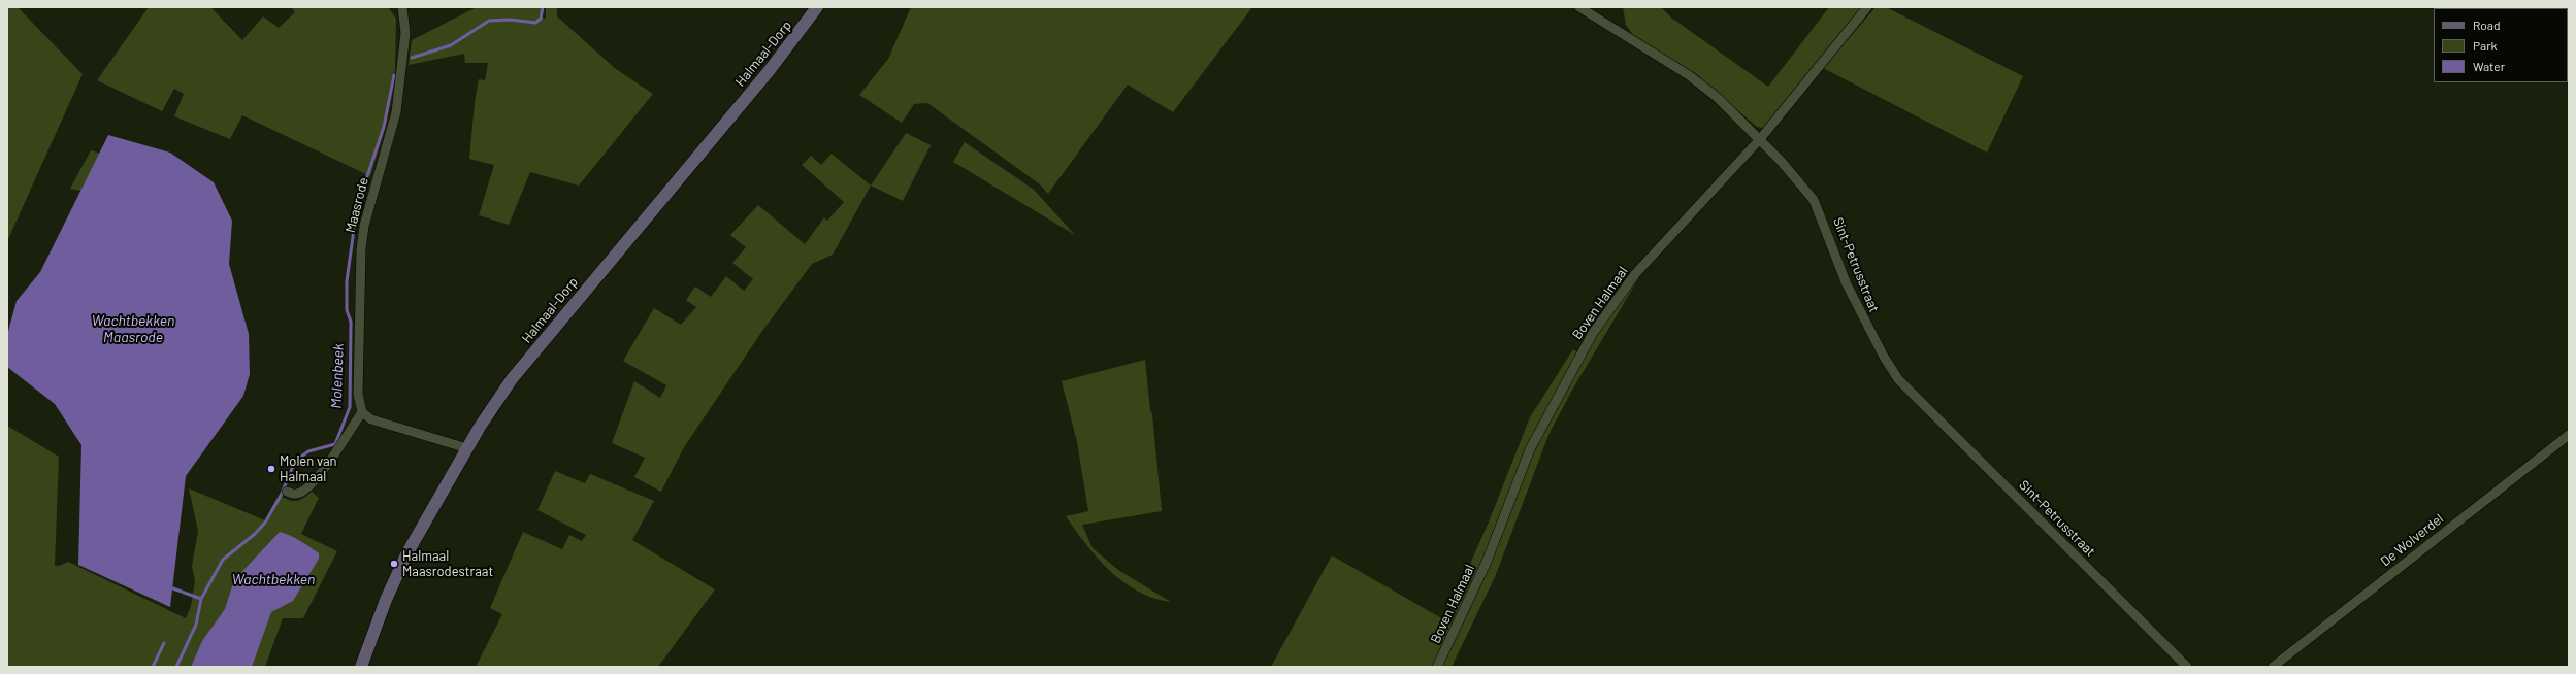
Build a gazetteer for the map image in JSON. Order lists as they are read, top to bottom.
{
  "streets": {
    "street": [
      "Halmaal-Dorp",
      "Maasrode",
      "Sint-Petrusstraat",
      "Boven Halmaal",
      "De Wolverdel"
    ]
  },
  "crossings": [
    ["Sint-Petrusstraat", "Boven Halmaal"]
  ],
  "water": ["Wachtbekken Maasrode", "Molenbeek", "Wachtbekken"],
  "places": ["Molen van Halmaal", "Halmaal Maasrodestraat"],
  "legend": ["Road", "Park", "Water"]
}
